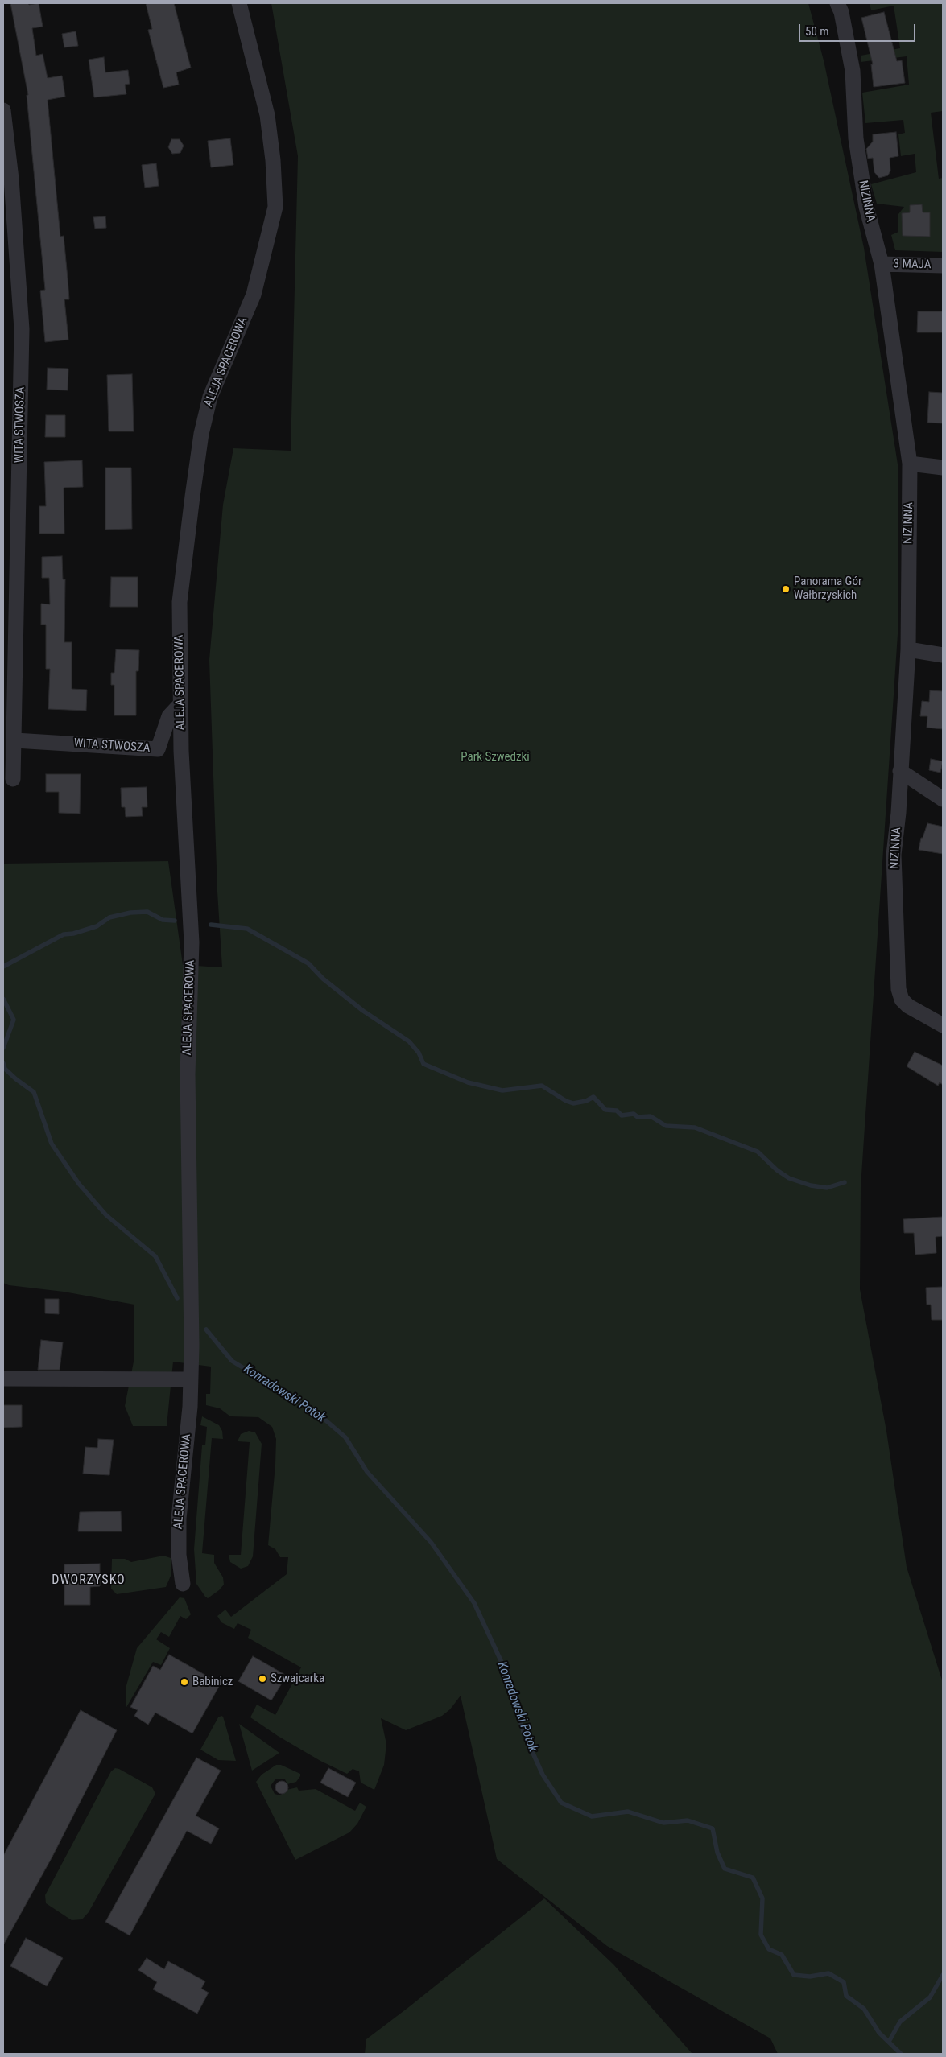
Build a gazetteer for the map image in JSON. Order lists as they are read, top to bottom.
{
  "streets": {
    "street": [
      "NIZINNA",
      "3 MAJA",
      "ALEJA SPACEROWA",
      "WITA STWOSZA"
    ]
  },
  "crossings": [
    ["NIZINNA", "3 MAJA"],
    ["ALEJA SPACEROWA", "WITA STWOSZA"]
  ],
  "districts": ["DWORZYSKO"],
  "water": ["Konradowski Potok"],
  "parks": ["Park Szwedzki"],
  "places": ["Panorama Gór Wałbrzyskich", "Szwajcarka", "Babinicz"],
  "scale_bar": "50 m"
}
